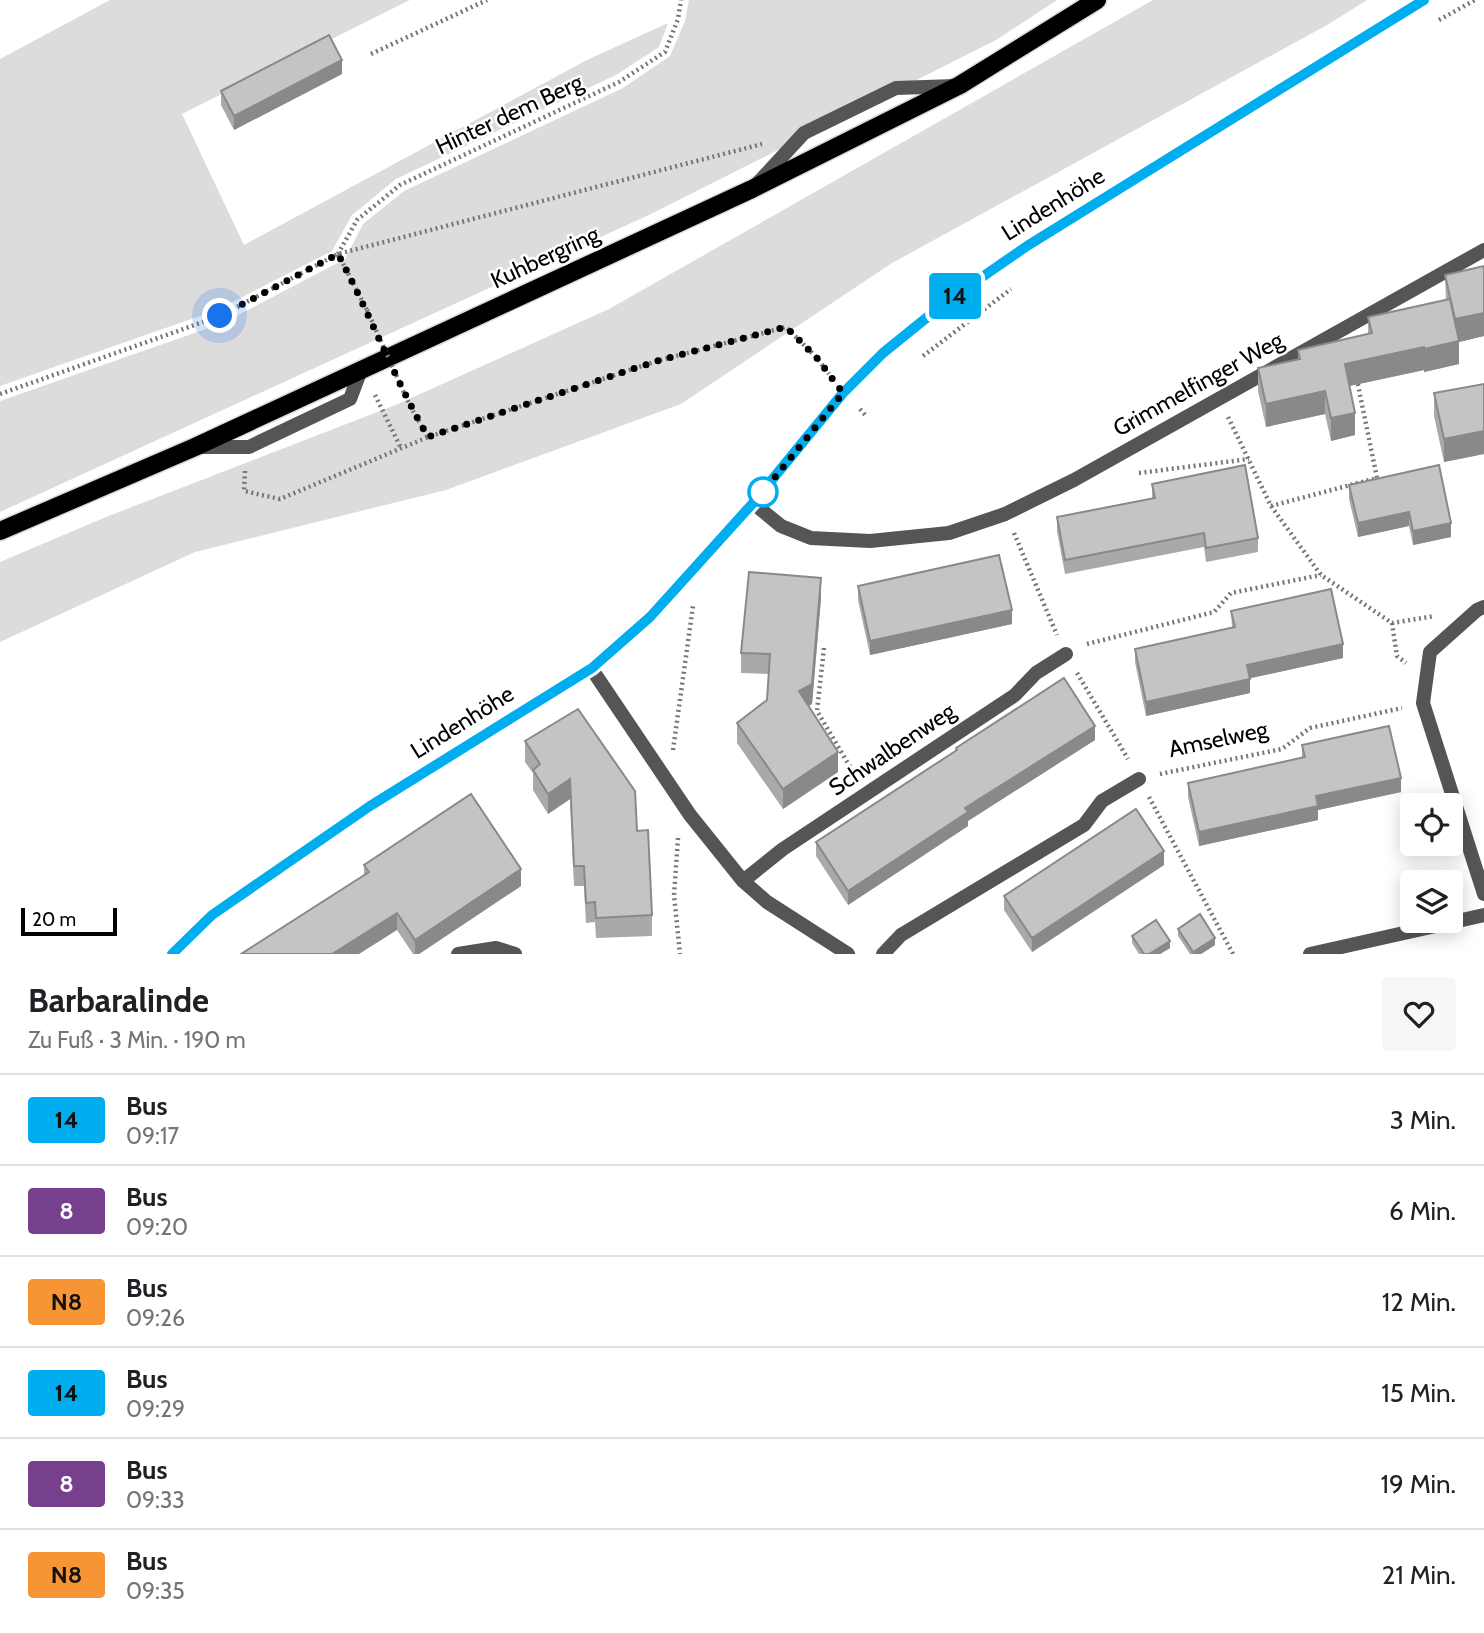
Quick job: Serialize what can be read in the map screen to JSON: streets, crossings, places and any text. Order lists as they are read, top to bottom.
{
  "streets": {
    "main road": ["Kuhbergring"],
    "street": ["Lindenhöhe", "Grimmelfinger Weg", "Schwalbenweg"],
    "path": ["Hinter dem Berg", "Amselweg"]
  },
  "lines": ["bus line 14"],
  "scale_bar": "20 m",
  "page": {
    "on_map": "14",
    "scale": "20 m",
    "heading": ["Barbaralinde", "Zu Fuß · 3 Min. · 190 m"],
    "list": [
      {
        "mark": "14",
        "name": "Bus",
        "note": "09:17",
        "value": "3 Min."
      },
      {
        "mark": "8",
        "name": "Bus",
        "note": "09:20",
        "value": "6 Min."
      },
      {
        "mark": "N8",
        "name": "Bus",
        "note": "09:26",
        "value": "12 Min."
      },
      {
        "mark": "14",
        "name": "Bus",
        "note": "09:29",
        "value": "15 Min."
      },
      {
        "mark": "8",
        "name": "Bus",
        "note": "09:33",
        "value": "19 Min."
      },
      {
        "mark": "N8",
        "name": "Bus",
        "note": "09:35",
        "value": "21 Min."
      }
    ]
  }
}
